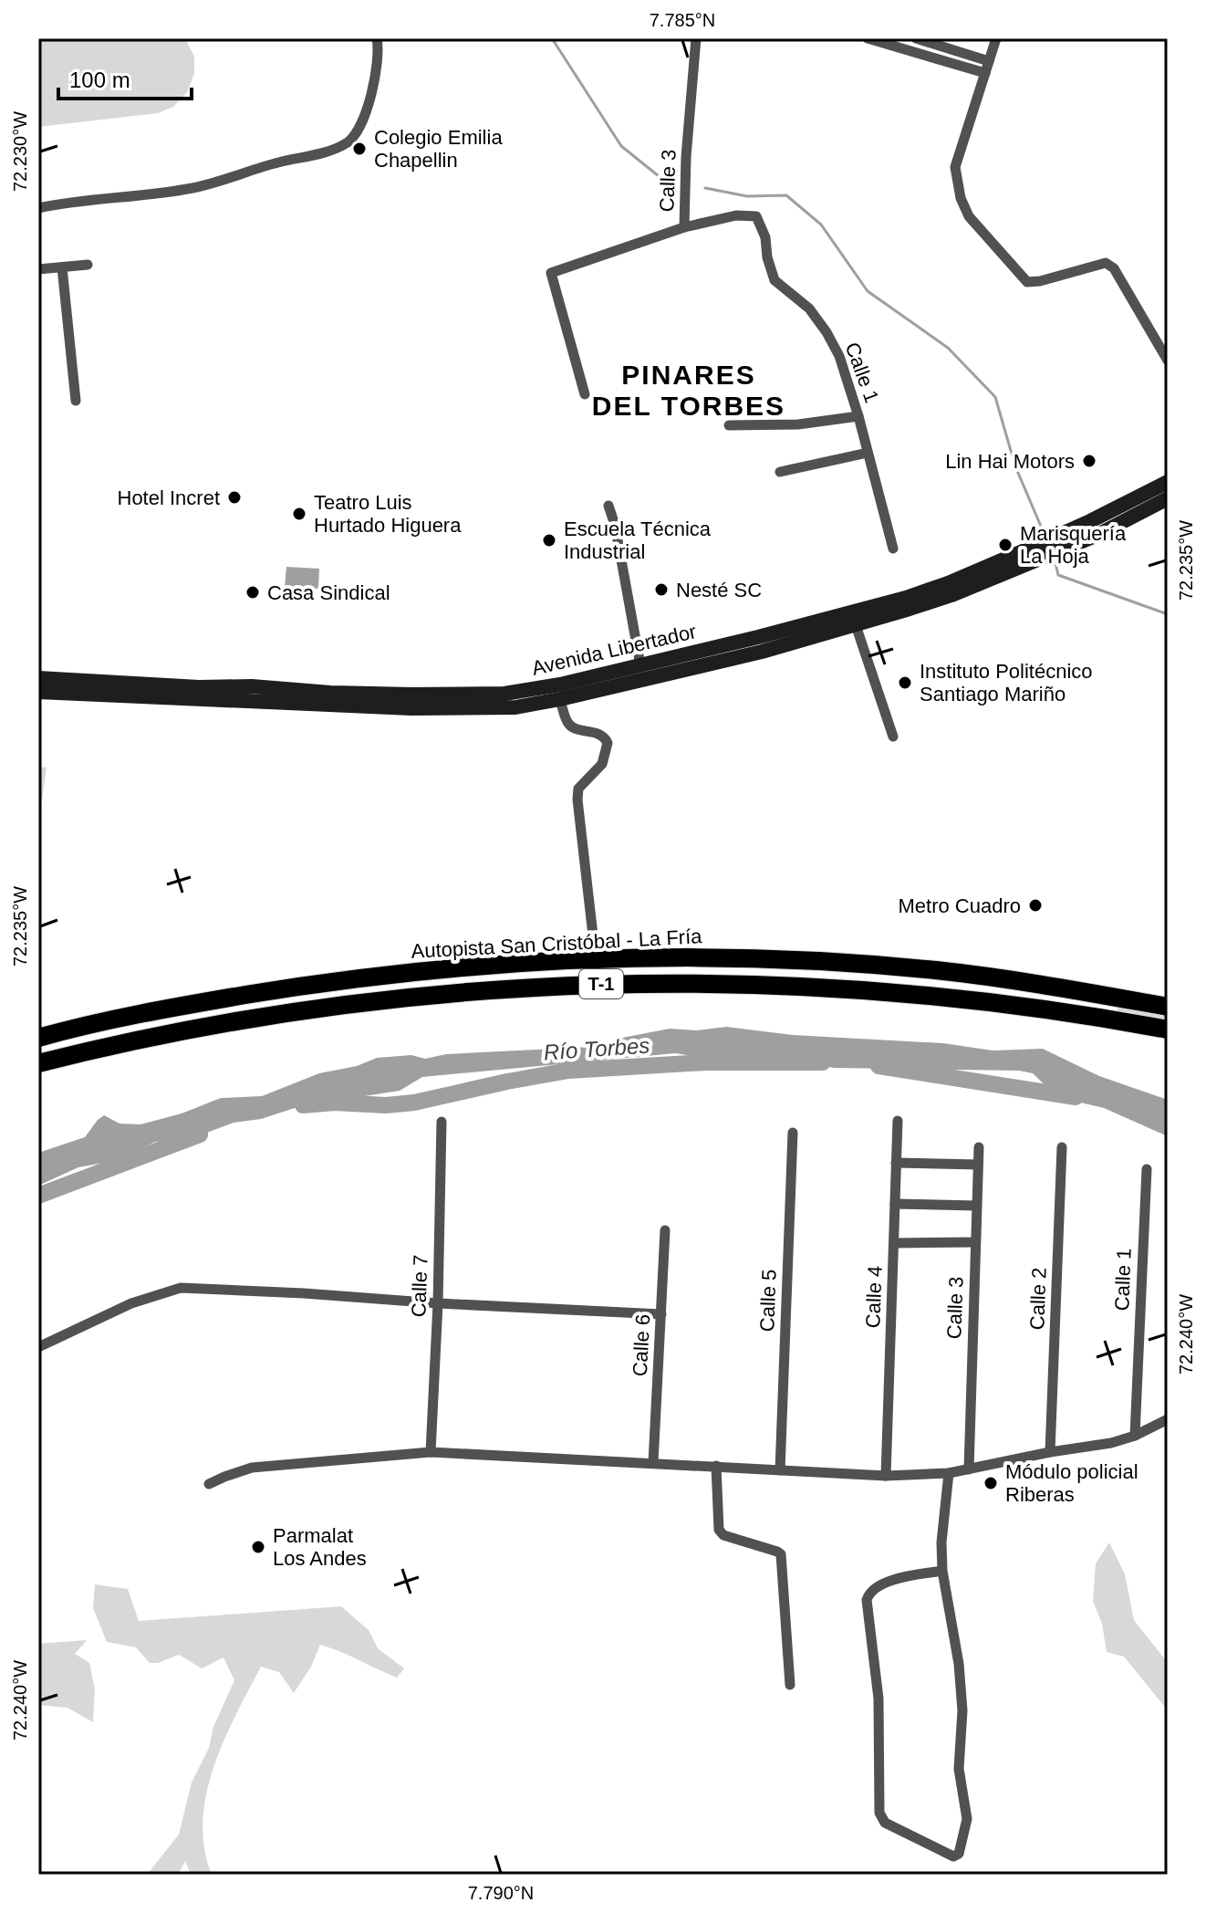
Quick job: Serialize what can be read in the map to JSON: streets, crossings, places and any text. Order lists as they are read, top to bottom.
{
  "streets": {
    "highway": ["Autopista San Cristóbal - La Fría", "T-1"],
    "main road": ["Avenida Libertador"],
    "street": [
      "Calle 3",
      "Calle 1",
      "Calle 7",
      "Calle 4",
      "Calle 2",
      "Calle 5",
      "Calle 6"
    ]
  },
  "crossings": [
    ["Calle 3", "Calle 1"]
  ],
  "districts": ["PINARES DEL TORBES"],
  "water": ["Río Torbes"],
  "places": [
    "Colegio Emilia Chapellin",
    "Lin Hai Motors",
    "Hotel Incret",
    "Teatro Luis Hurtado Higuera",
    "Escuela Técnica Industrial",
    "Marisquería La Hoja",
    "Nesté SC",
    "Casa Sindical",
    "Instituto Politécnico Santiago Mariño",
    "Metro Cuadro",
    "Módulo policial Riberas",
    "Parmalat Los Andes"
  ],
  "scale_bar": "100 m",
  "coordinates": [
    "7.785°N",
    "72.230°W",
    "72.235°W",
    "72.240°W",
    "7.790°N"
  ]
}
